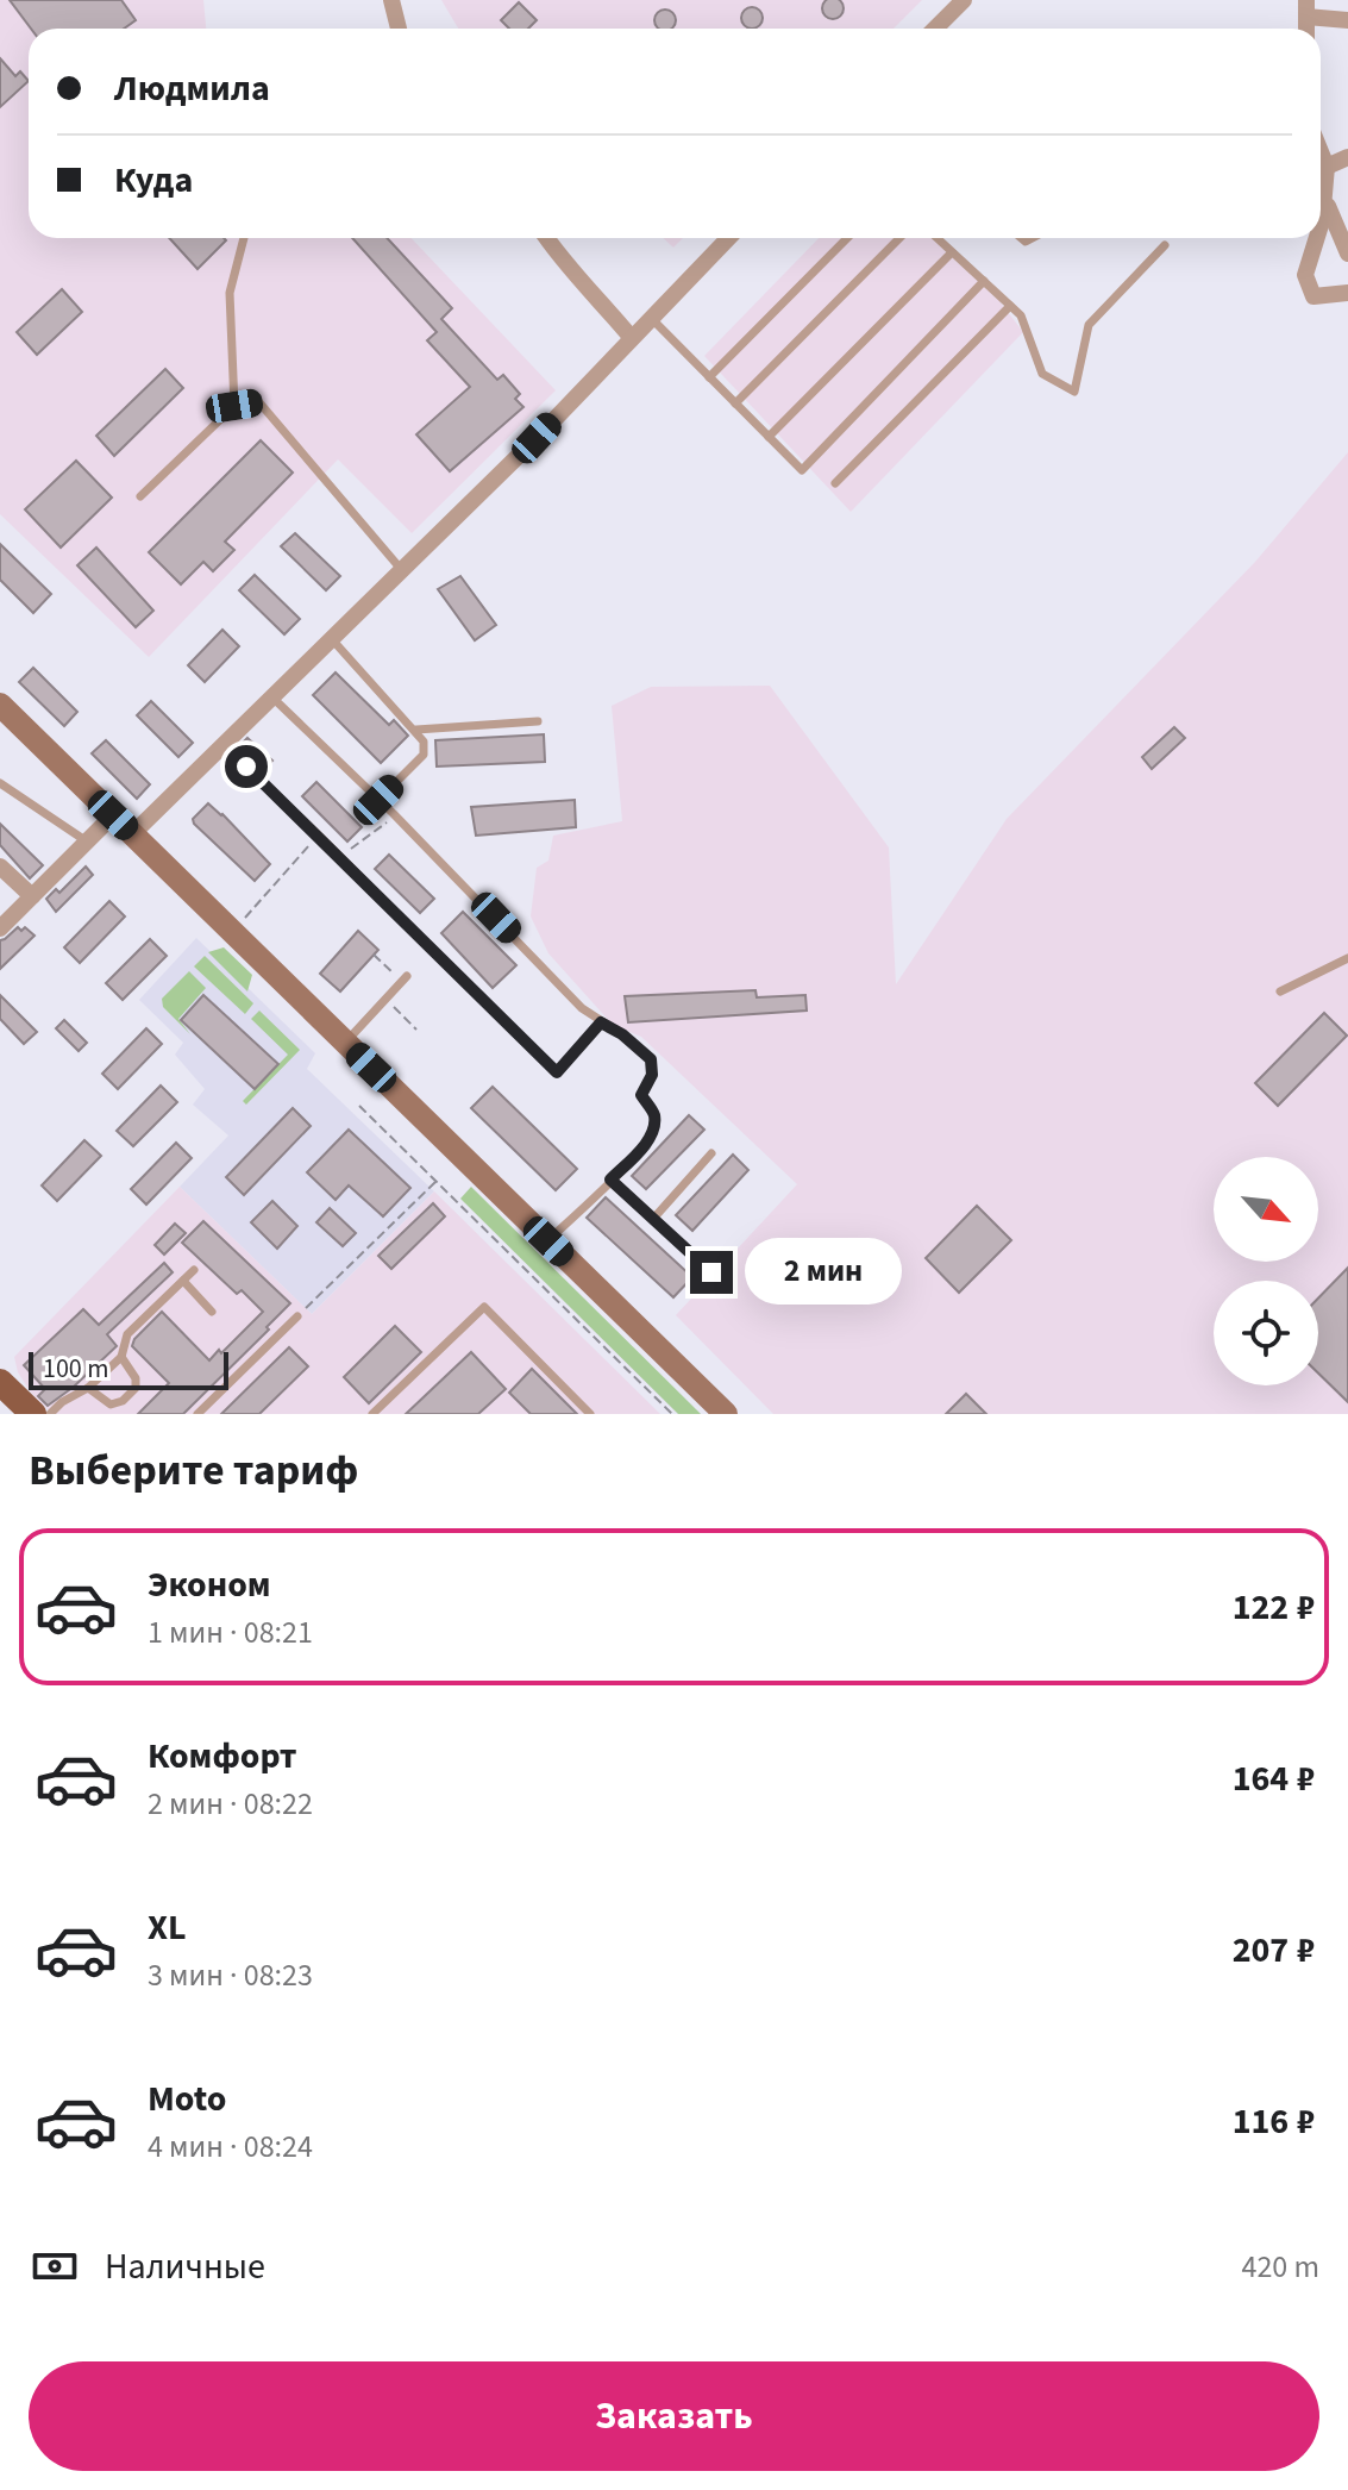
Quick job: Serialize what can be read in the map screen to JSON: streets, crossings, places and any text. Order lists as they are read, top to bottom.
{
  "scale_bar": "100 m",
  "north": "bottom right",
  "page": {
    "banner": ["Людмила", "Куда"],
    "bubble": "2 мин",
    "scale": "100 m",
    "heading": "Выберите тариф",
    "list": [
      {
        "name": "Эконом",
        "note": "1 мин · 08:21",
        "value": "122 ₽"
      },
      {
        "name": "Комфорт",
        "note": "2 мин · 08:22",
        "value": "164 ₽"
      },
      {
        "name": "XL",
        "note": "3 мин · 08:23",
        "value": "207 ₽"
      },
      {
        "name": "Moto",
        "note": "4 мин · 08:24",
        "value": "116 ₽"
      }
    ],
    "pay": ["Наличные", "420 m"],
    "buttons": "Заказать"
  }
}
